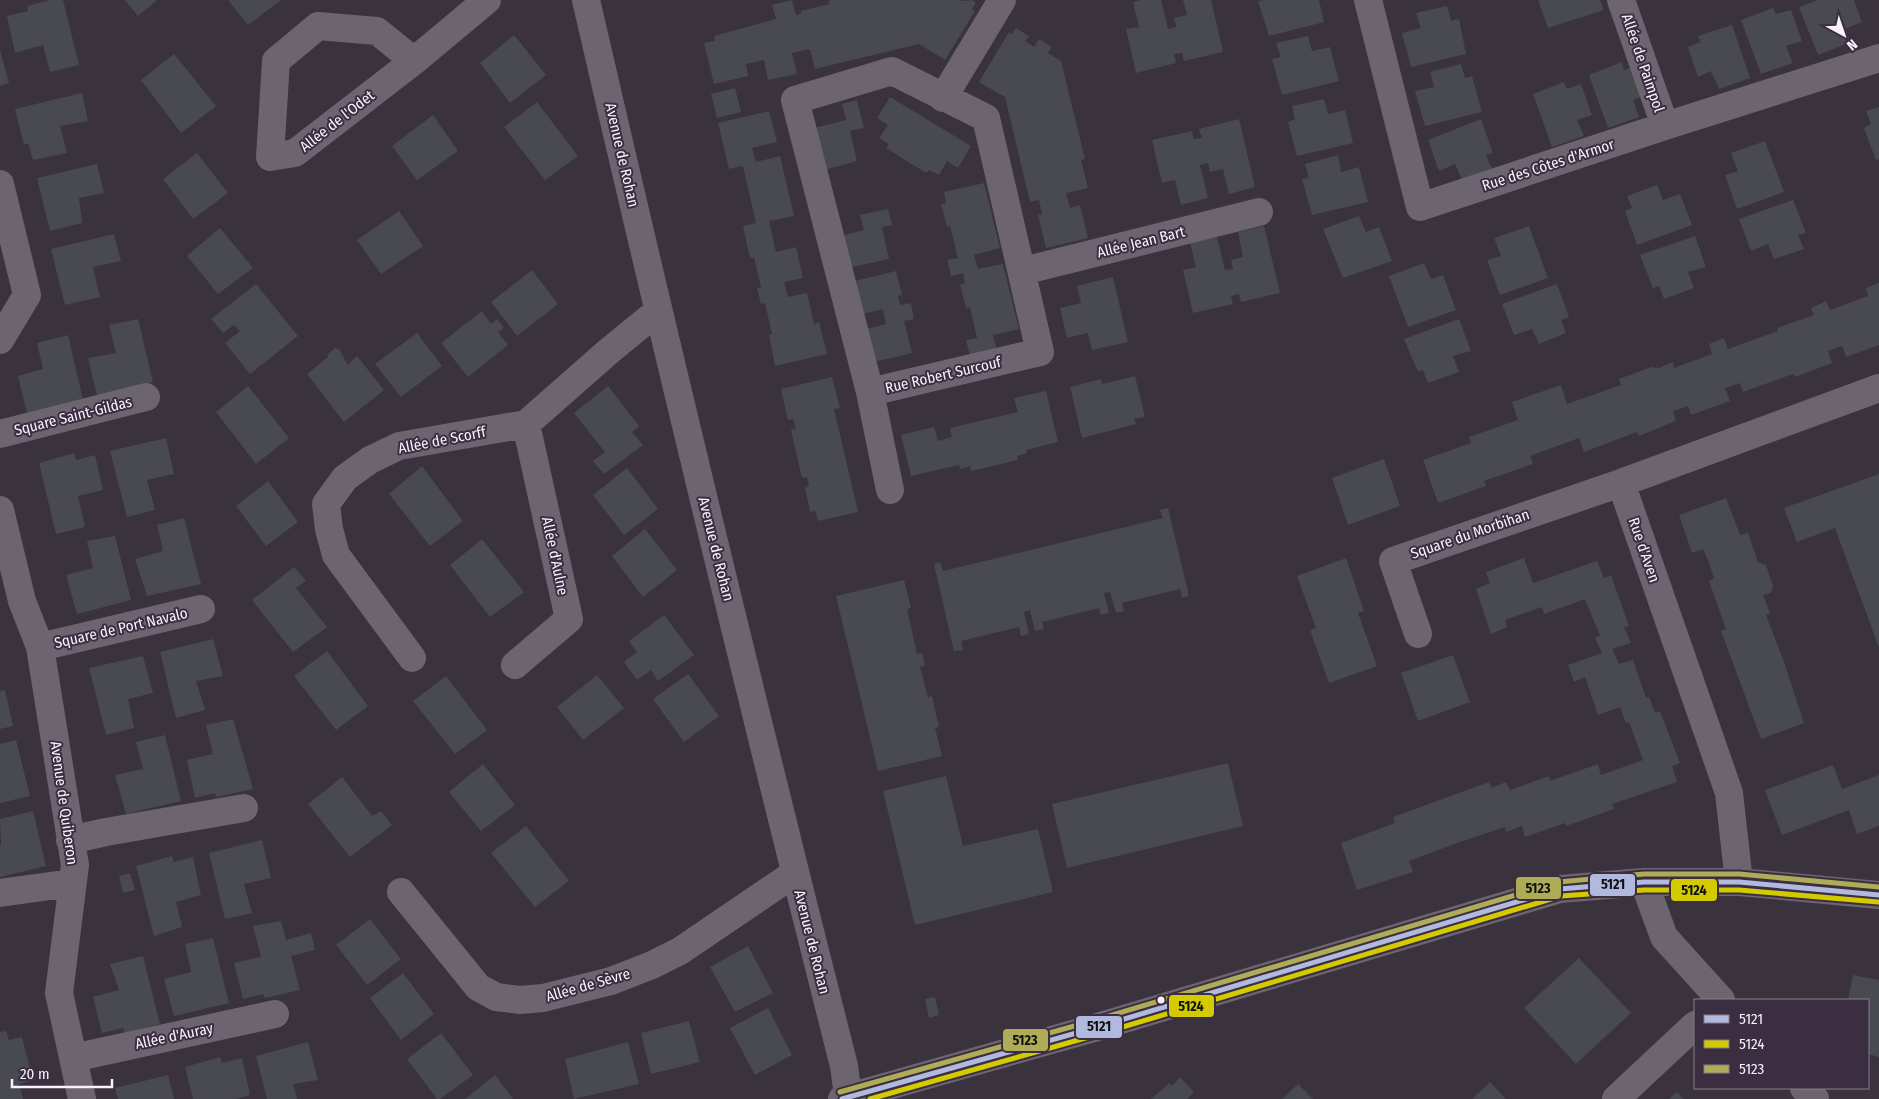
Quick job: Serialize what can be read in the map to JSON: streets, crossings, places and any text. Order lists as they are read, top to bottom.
{
  "streets": {
    "street": [
      "Allée de Paimpol",
      "Allée de l'Odet",
      "Avenue de Rohan",
      "Rue des Côtes d'Armor",
      "Allée Jean Bart",
      "Rue Robert Surcouf",
      "Square Saint-Gildas",
      "Allée de Scorff",
      "Square du Morbihan",
      "Rue d'Aven",
      "Allée d'Aulne",
      "Square de Port Navalo",
      "Avenue de Quiberon",
      "Allée de Sèvre",
      "Allée d'Auray"
    ]
  },
  "crossings": [
    ["Allée de Paimpol", "Rue des Côtes d'Armor"],
    ["Avenue de Rohan", "Allée de Sèvre"],
    ["Allée Jean Bart", "Rue Robert Surcouf"],
    ["Allée de Scorff", "Allée d'Aulne"],
    ["Square du Morbihan", "Rue d'Aven"],
    ["Square de Port Navalo", "Avenue de Quiberon"],
    ["Avenue de Quiberon", "Allée d'Auray"]
  ],
  "lines": ["transit line 5123", "transit line 5121", "transit line 5124"],
  "legend": ["5121", "5124", "5123"],
  "scale_bar": "20 m",
  "north": "bottom right"
}
